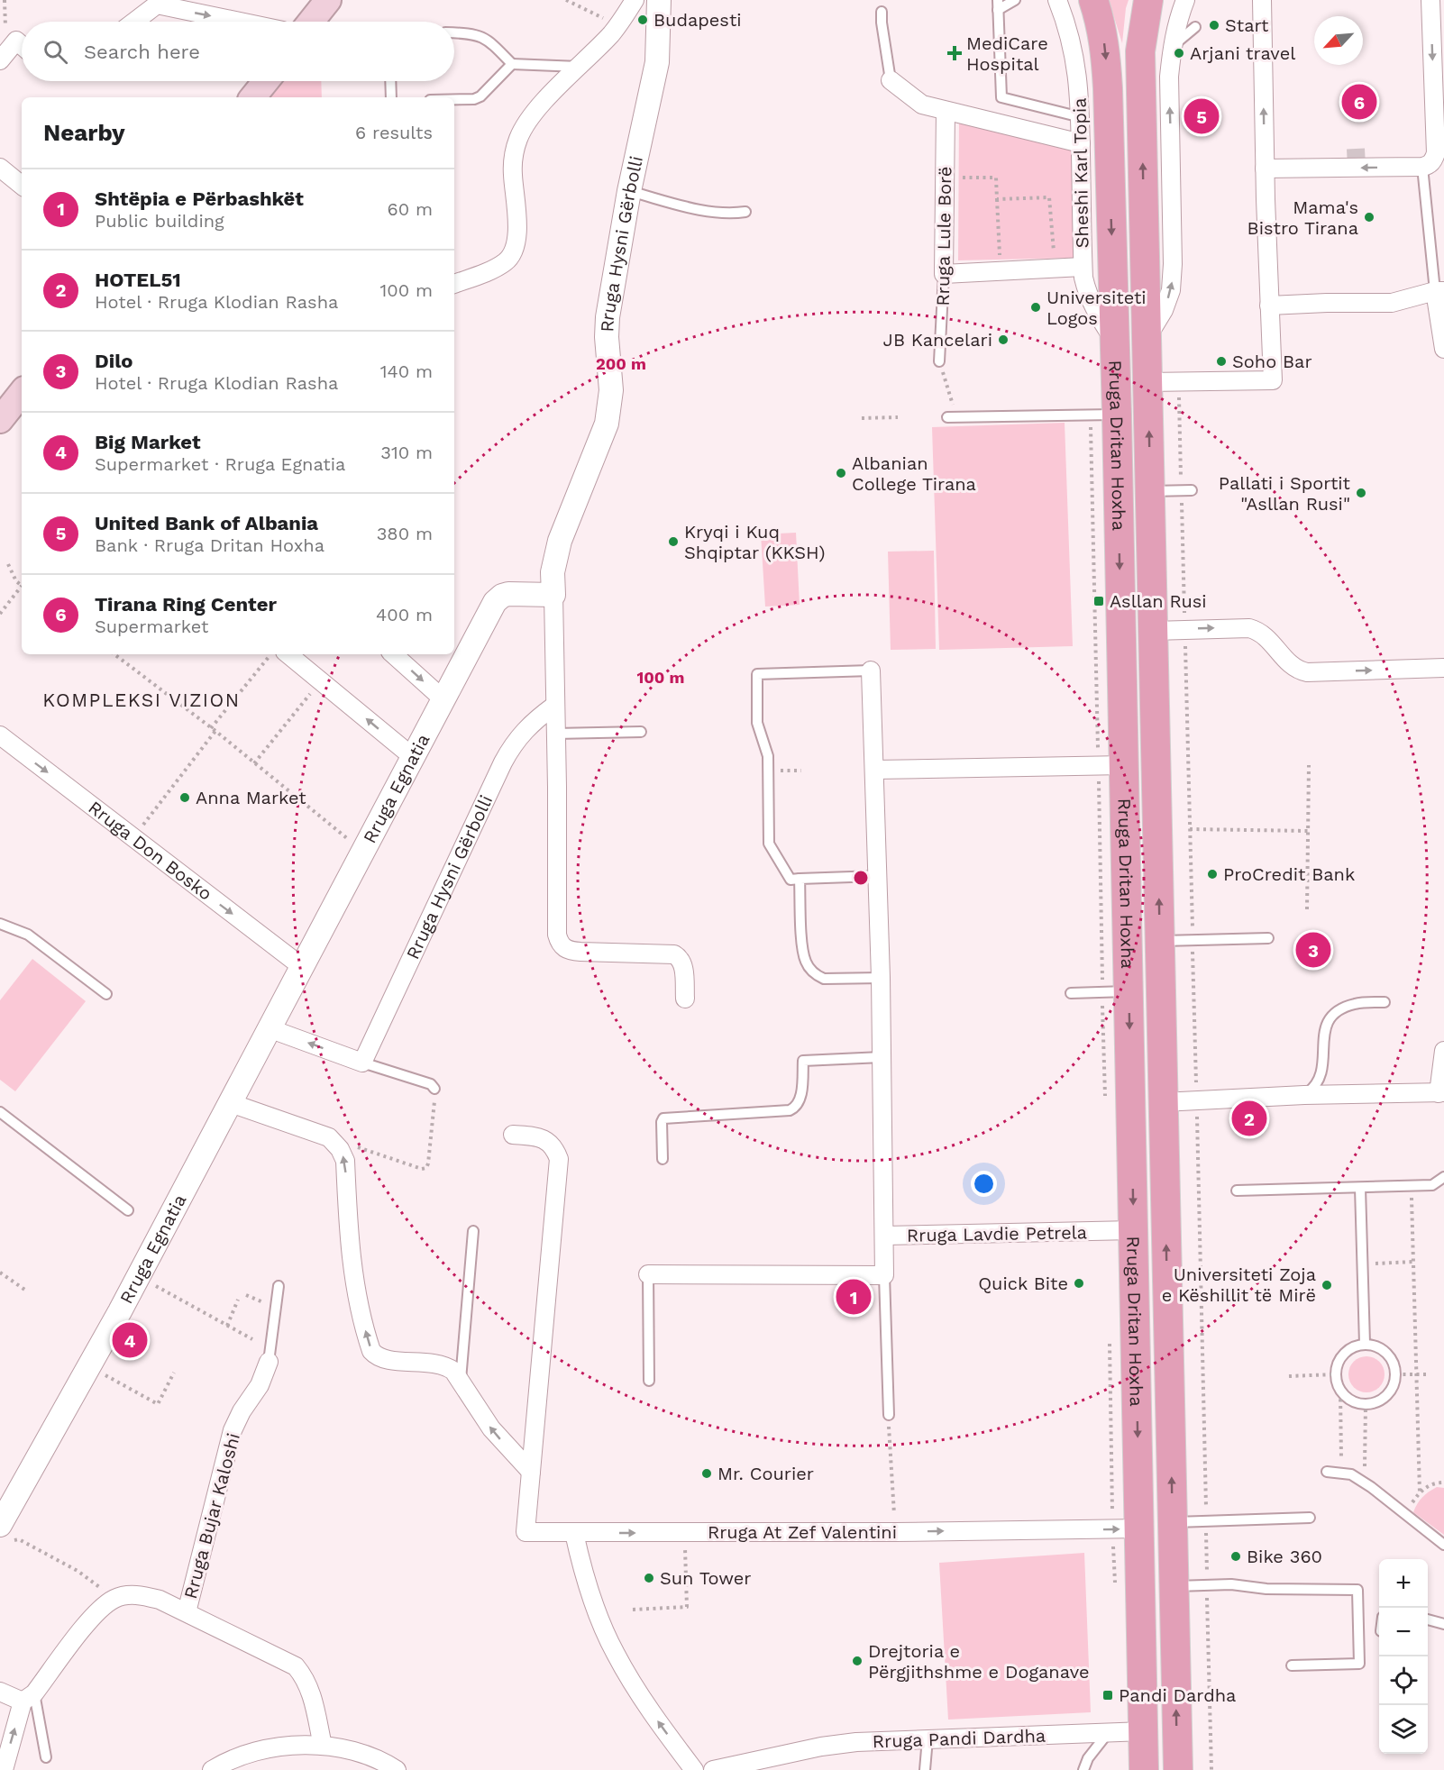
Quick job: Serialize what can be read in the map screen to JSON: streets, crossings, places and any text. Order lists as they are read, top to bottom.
{
  "streets": {
    "main road": ["Rruga Dritan Hoxha"],
    "street": [
      "Sheshi Karl Topia",
      "Rruga Lule Borë",
      "Rruga Hysni Gërbolli",
      "Rruga Egnatia",
      "Rruga Don Bosko",
      "Rruga Lavdie Petrela",
      "Rruga Bujar Kaloshi",
      "Rruga At Zef Valentini",
      "Rruga Pandi Dardha"
    ]
  },
  "crossings": [
    ["Sheshi Karl Topia", "Rruga Dritan Hoxha"],
    ["Rruga Hysni Gërbolli", "Rruga Egnatia"],
    ["Rruga Dritan Hoxha", "Rruga Lavdie Petrela"],
    ["Rruga Dritan Hoxha", "Rruga At Zef Valentini"],
    ["Rruga Dritan Hoxha", "Rruga Pandi Dardha"],
    ["Rruga Egnatia", "Rruga Don Bosko"]
  ],
  "one_way": ["Rruga Don Bosko"],
  "districts": ["KOMPLEKSI VIZION"],
  "places": {
    "other": [
      "Budapesti",
      "Start",
      "Arjani travel",
      "Mama's Bistro Tirana",
      "Universiteti Logos",
      "JB Kancelari",
      "Soho Bar",
      "Albanian College Tirana",
      "Pallati i Sportit \"Asllan Rusi\"",
      "Kryqi i Kuq Shqiptar (KKSH)",
      "Anna Market",
      "ProCredit Bank",
      "Quick Bite",
      "Universiteti Zoja e Këshillit të Mirë",
      "Mr. Courier",
      "Bike 360",
      "Sun Tower",
      "Drejtoria e Përgjithshme e Doganave"
    ],
    "health": ["MediCare Hospital"],
    "transit": ["Asllan Rusi", "Pandi Dardha"]
  },
  "north": "bottom left",
  "page": {
    "search": "Search here",
    "pins": [
      "6",
      "5",
      "3",
      "2",
      "1",
      "4"
    ],
    "heading": ["Nearby", "6 results"],
    "list": [
      {
        "mark": "1",
        "name": "Shtëpia e Përbashkët",
        "note": "Public building",
        "value": "60 m"
      },
      {
        "mark": "2",
        "name": "HOTEL51",
        "note": "Hotel · Rruga Klodian Rasha",
        "value": "100 m"
      },
      {
        "mark": "3",
        "name": "Dilo",
        "note": "Hotel · Rruga Klodian Rasha",
        "value": "140 m"
      },
      {
        "mark": "4",
        "name": "Big Market",
        "note": "Supermarket · Rruga Egnatia",
        "value": "310 m"
      },
      {
        "mark": "5",
        "name": "United Bank of Albania",
        "note": "Bank · Rruga Dritan Hoxha",
        "value": "380 m"
      },
      {
        "mark": "6",
        "name": "Tirana Ring Center",
        "note": "Supermarket",
        "value": "400 m"
      }
    ],
    "map_buttons": ["+", "−"]
  },
  "rings": ["200 m", "100 m"]
}
